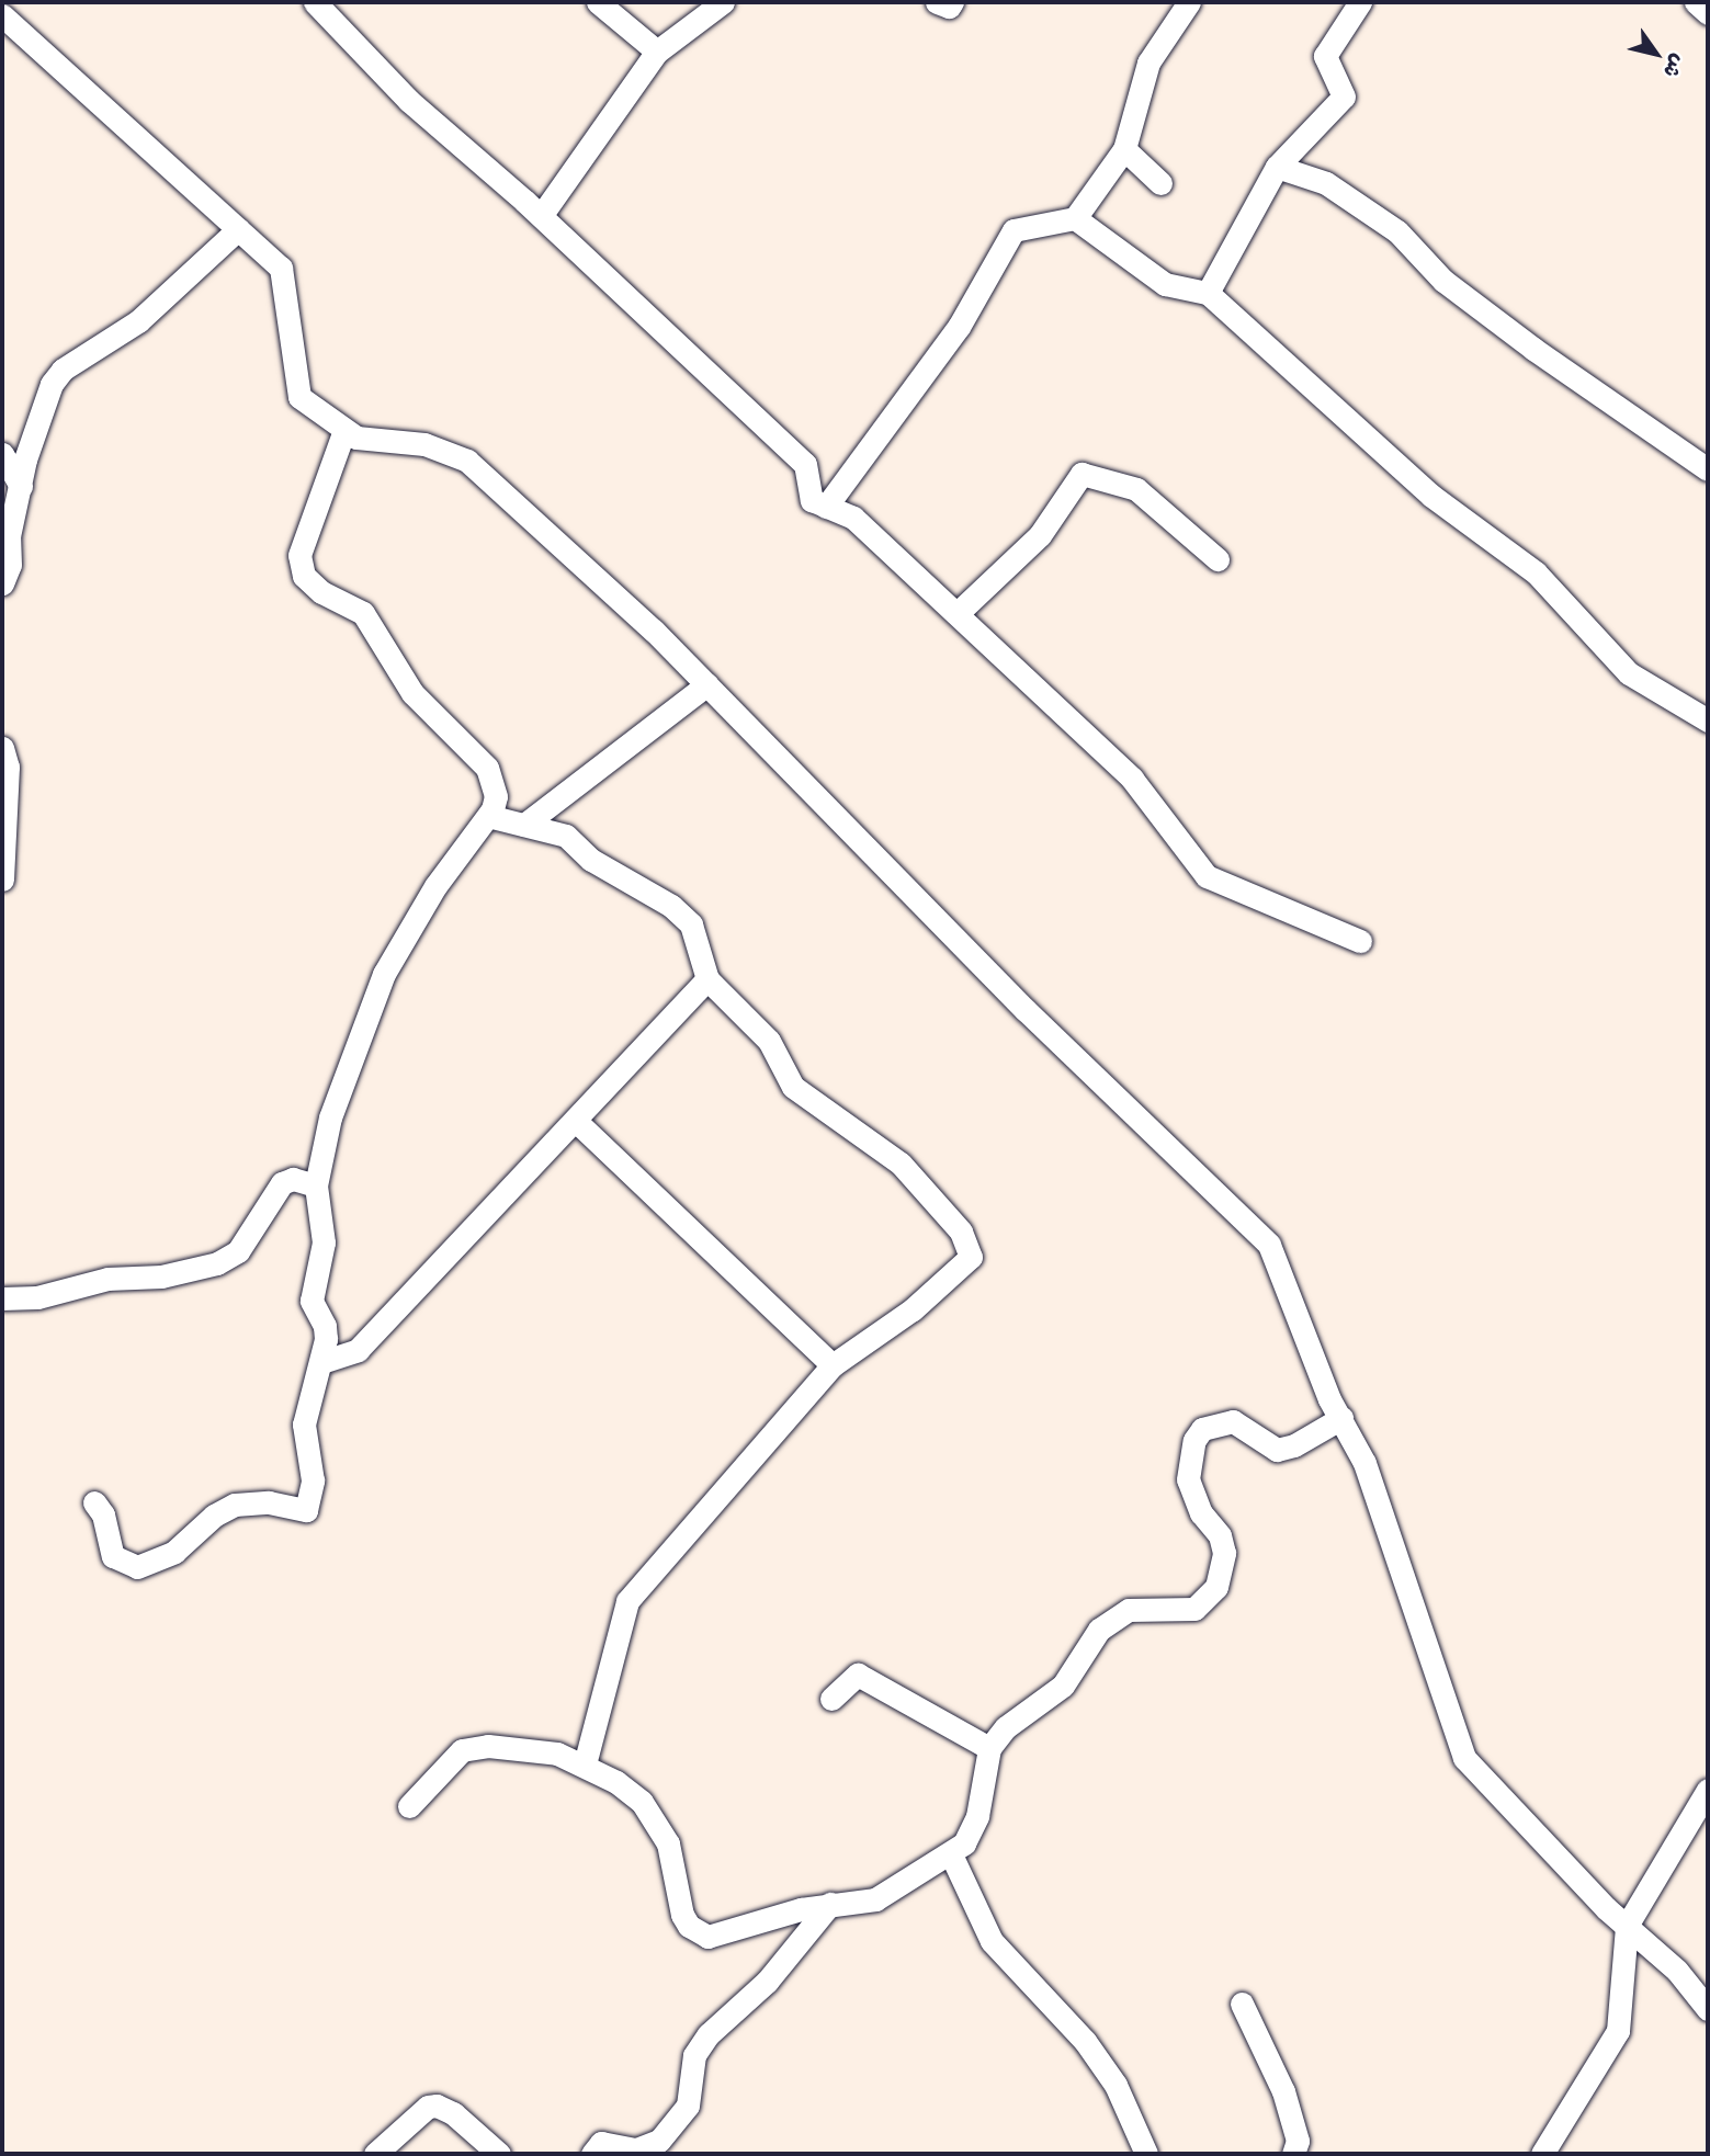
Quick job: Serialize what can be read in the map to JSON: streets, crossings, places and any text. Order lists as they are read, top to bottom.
{
  "north": "bottom right"
}
